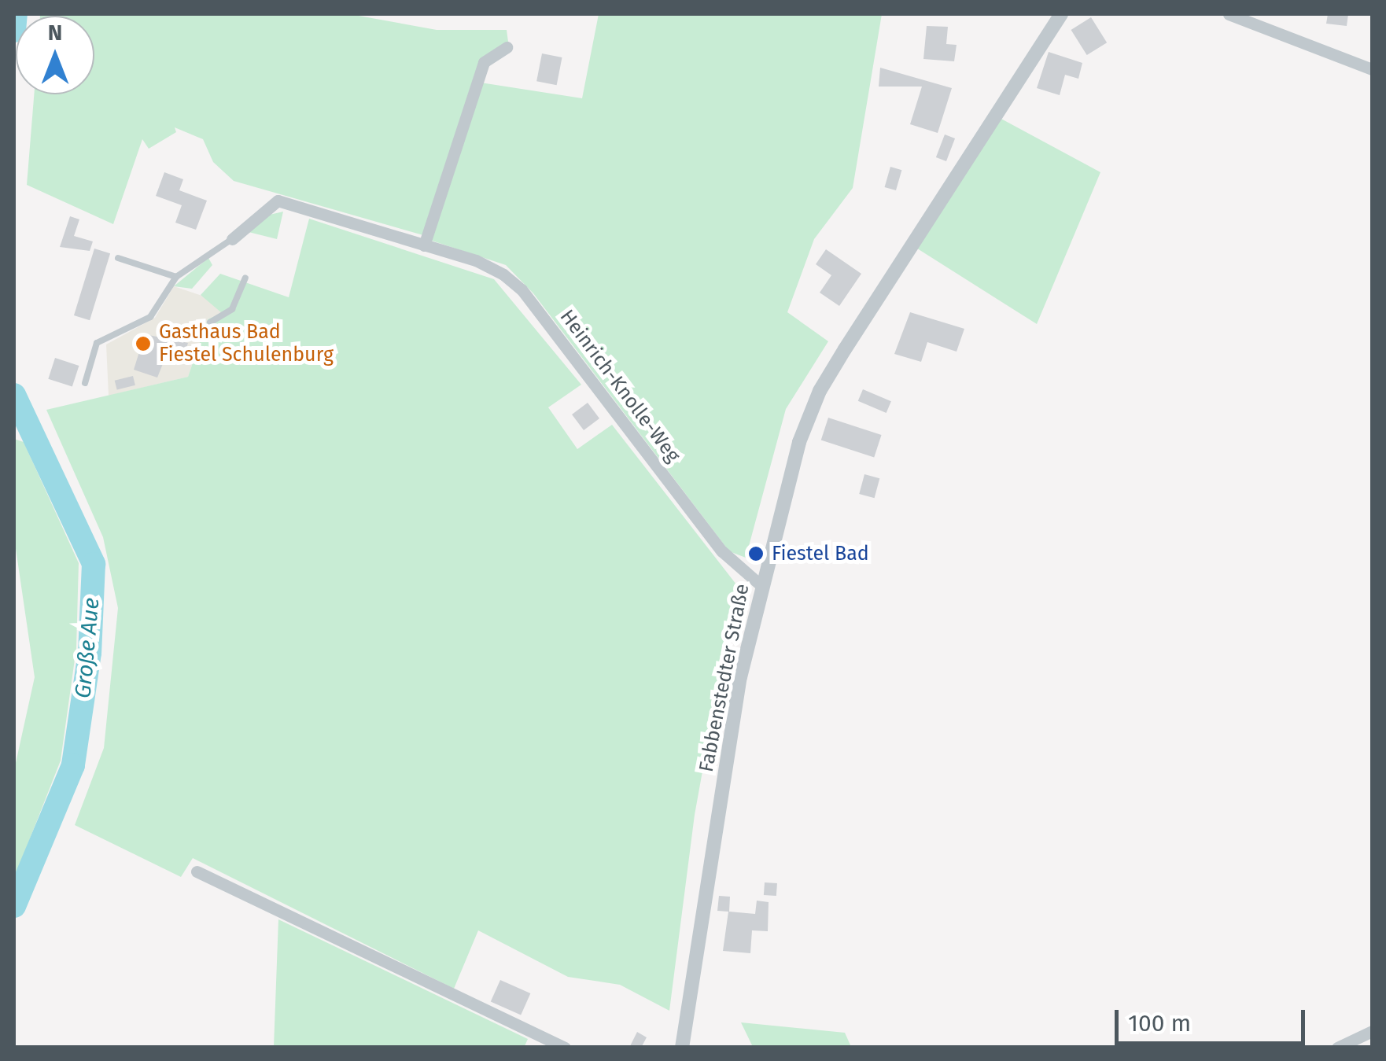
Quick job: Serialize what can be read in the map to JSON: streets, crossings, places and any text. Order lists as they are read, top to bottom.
{
  "streets": {
    "street": ["Heinrich-Knolle-Weg", "Fabbenstedter Straße"]
  },
  "crossings": [
    ["Heinrich-Knolle-Weg", "Fabbenstedter Straße"]
  ],
  "water": ["Große Aue"],
  "places": ["Gasthaus Bad Fiestel Schulenburg", "Fiestel Bad"],
  "scale_bar": "100 m",
  "north": "top"
}
